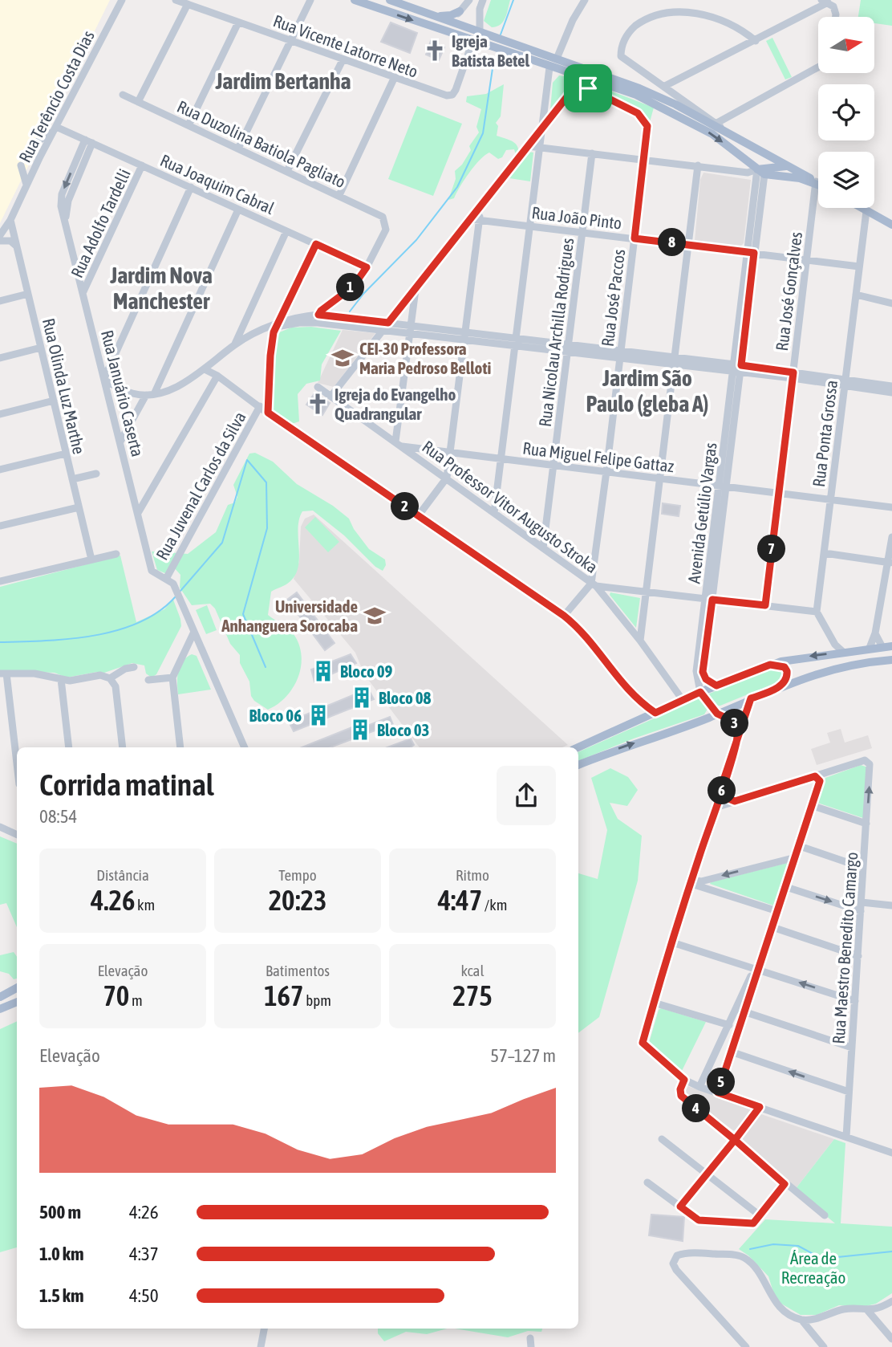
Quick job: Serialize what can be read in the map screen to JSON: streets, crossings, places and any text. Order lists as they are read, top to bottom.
{
  "streets": {
    "street": [
      "Rua Vicente Latorre Neto",
      "Rua Terêncio Costa Dias",
      "Rua Duzolina Batiola Pagliato",
      "Rua Joaquim Cabral",
      "Rua João Pinto",
      "Rua Adolfo Tardelli",
      "Rua José Gonçalves",
      "Rua José Paccos",
      "Rua Nicolau Archilla Rodrigues",
      "Rua Olinda Luz Marthe",
      "Rua Januário Caserta",
      "Rua Ponta Grossa",
      "Rua Miguel Felipe Gattaz",
      "Rua Juvenal Carlos da Silva",
      "Rua Professor Vitor Augusto Stroka",
      "Avenida Getúlio Vargas",
      "Rua Maestro Benedito Camargo"
    ]
  },
  "crossings": [
    ["Rua Terêncio Costa Dias", "Rua Joaquim Cabral"],
    ["Rua Terêncio Costa Dias", "Rua Olinda Luz Marthe"],
    ["Rua Duzolina Batiola Pagliato", "Rua Joaquim Cabral"],
    ["Rua Joaquim Cabral", "Rua Adolfo Tardelli"],
    ["Rua Joaquim Cabral", "Rua Januário Caserta"],
    ["Rua João Pinto", "Rua José Gonçalves"],
    ["Rua João Pinto", "Rua José Paccos"],
    ["Rua João Pinto", "Rua Nicolau Archilla Rodrigues"],
    ["Rua João Pinto", "Rua Ponta Grossa"],
    ["Rua João Pinto", "Avenida Getúlio Vargas"],
    ["Rua Adolfo Tardelli", "Rua Januário Caserta"],
    ["Rua José Gonçalves", "Rua Miguel Felipe Gattaz"],
    ["Rua José Paccos", "Rua Miguel Felipe Gattaz"],
    ["Rua José Paccos", "Rua Professor Vitor Augusto Stroka"],
    ["Rua Nicolau Archilla Rodrigues", "Rua Miguel Felipe Gattaz"],
    ["Rua Nicolau Archilla Rodrigues", "Rua Professor Vitor Augusto Stroka"],
    ["Rua Januário Caserta", "Rua Juvenal Carlos da Silva"],
    ["Rua Ponta Grossa", "Rua Miguel Felipe Gattaz"],
    ["Rua Miguel Felipe Gattaz", "Rua Professor Vitor Augusto Stroka"],
    ["Rua Miguel Felipe Gattaz", "Avenida Getúlio Vargas"]
  ],
  "districts": ["Jardim Bertanha", "Jardim Nova Manchester", "Jardim São Paulo (gleba A)"],
  "parks": ["Área de Recreação"],
  "places": {
    "church": ["Igreja Batista Betel", "Igreja do Evangelho Quadrangular"],
    "school or university": ["CEI-30 Professora Maria Pedroso Belloti", "Universidade Anhanguera Sorocaba"],
    "building": [
      "Bloco 09",
      "Bloco 08",
      "Bloco 06",
      "Bloco 03"
    ]
  },
  "north": "right",
  "page": {
    "pins": [
      "8",
      "1",
      "2",
      "7",
      "3",
      "6",
      "5",
      "4"
    ],
    "heading": ["Corrida matinal", "08:54"],
    "stats": [
      ["Distância", "4.26 km"],
      ["Tempo", "20:23"],
      ["Ritmo", "4:47 /km"],
      ["Elevação", "70 m"],
      ["Batimentos", "167 bpm"],
      ["kcal", "275"]
    ],
    "chart": ["Elevação", "57–127 m"],
    "list": [
      {
        "name": "500 m",
        "note": "4:26"
      },
      {
        "name": "1.0 km",
        "note": "4:37"
      },
      {
        "name": "1.5 km",
        "note": "4:50"
      }
    ]
  }
}
